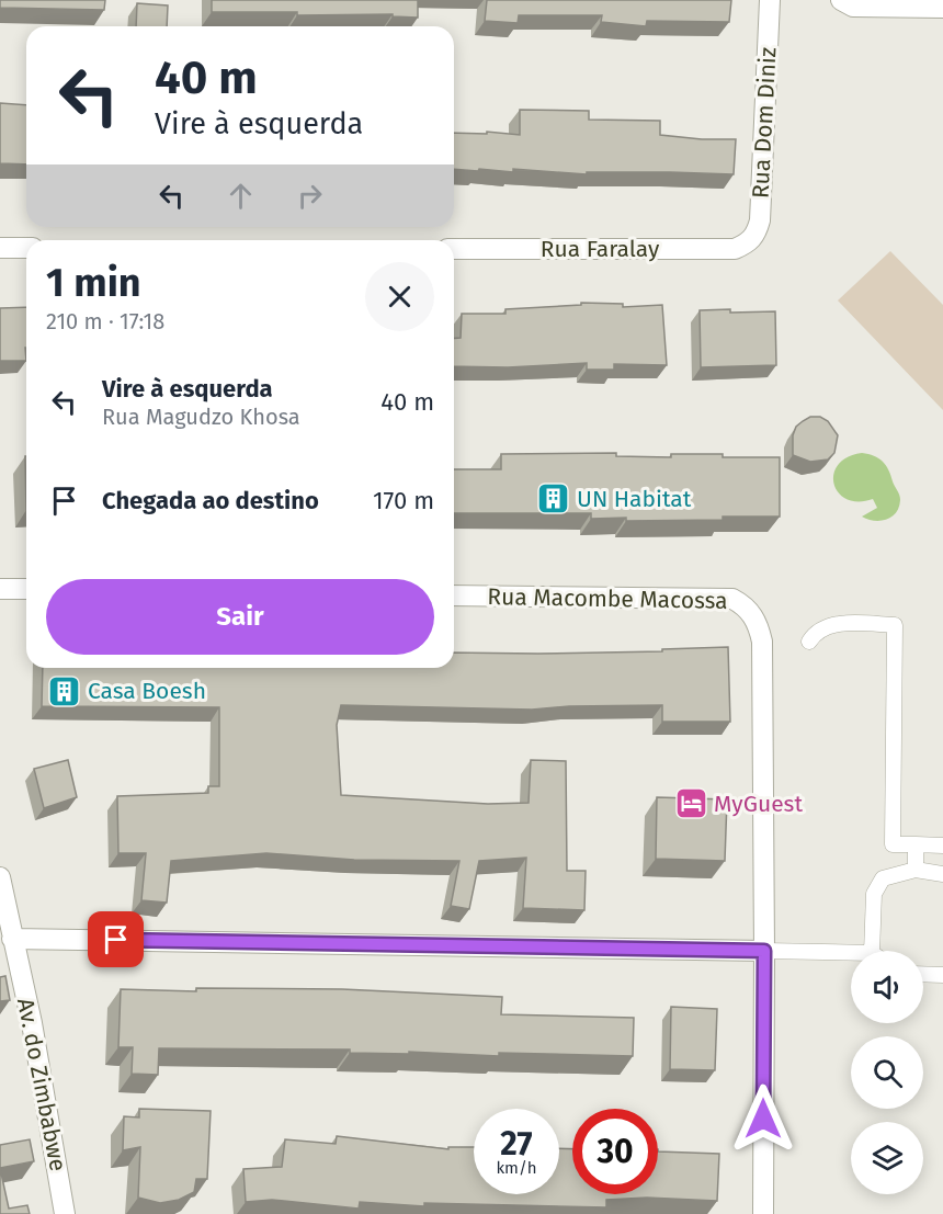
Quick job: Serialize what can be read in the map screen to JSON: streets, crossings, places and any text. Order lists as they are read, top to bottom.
{
  "streets": {
    "street": [
      "Rua Dom Diniz",
      "Rua Faralay",
      "Rua Macombe Macossa",
      "Av. do Zimbabwe"
    ]
  },
  "crossings": [
    ["Rua Dom Diniz", "Rua Faralay"]
  ],
  "places": {
    "building": ["UN Habitat", "Casa Boesh"],
    "hotel": ["MyGuest"]
  },
  "page": {
    "turn": ["40 m", "Vire à esquerda"],
    "heading": ["1 min", "210 m · 17:18"],
    "list": [
      {
        "name": "Vire à esquerda",
        "note": "Rua Magudzo Khosa",
        "value": "40 m"
      },
      {
        "name": "Chegada ao destino",
        "value": "170 m"
      }
    ],
    "buttons": "Sair",
    "speed": "27 km/h",
    "limit": "30"
  }
}
